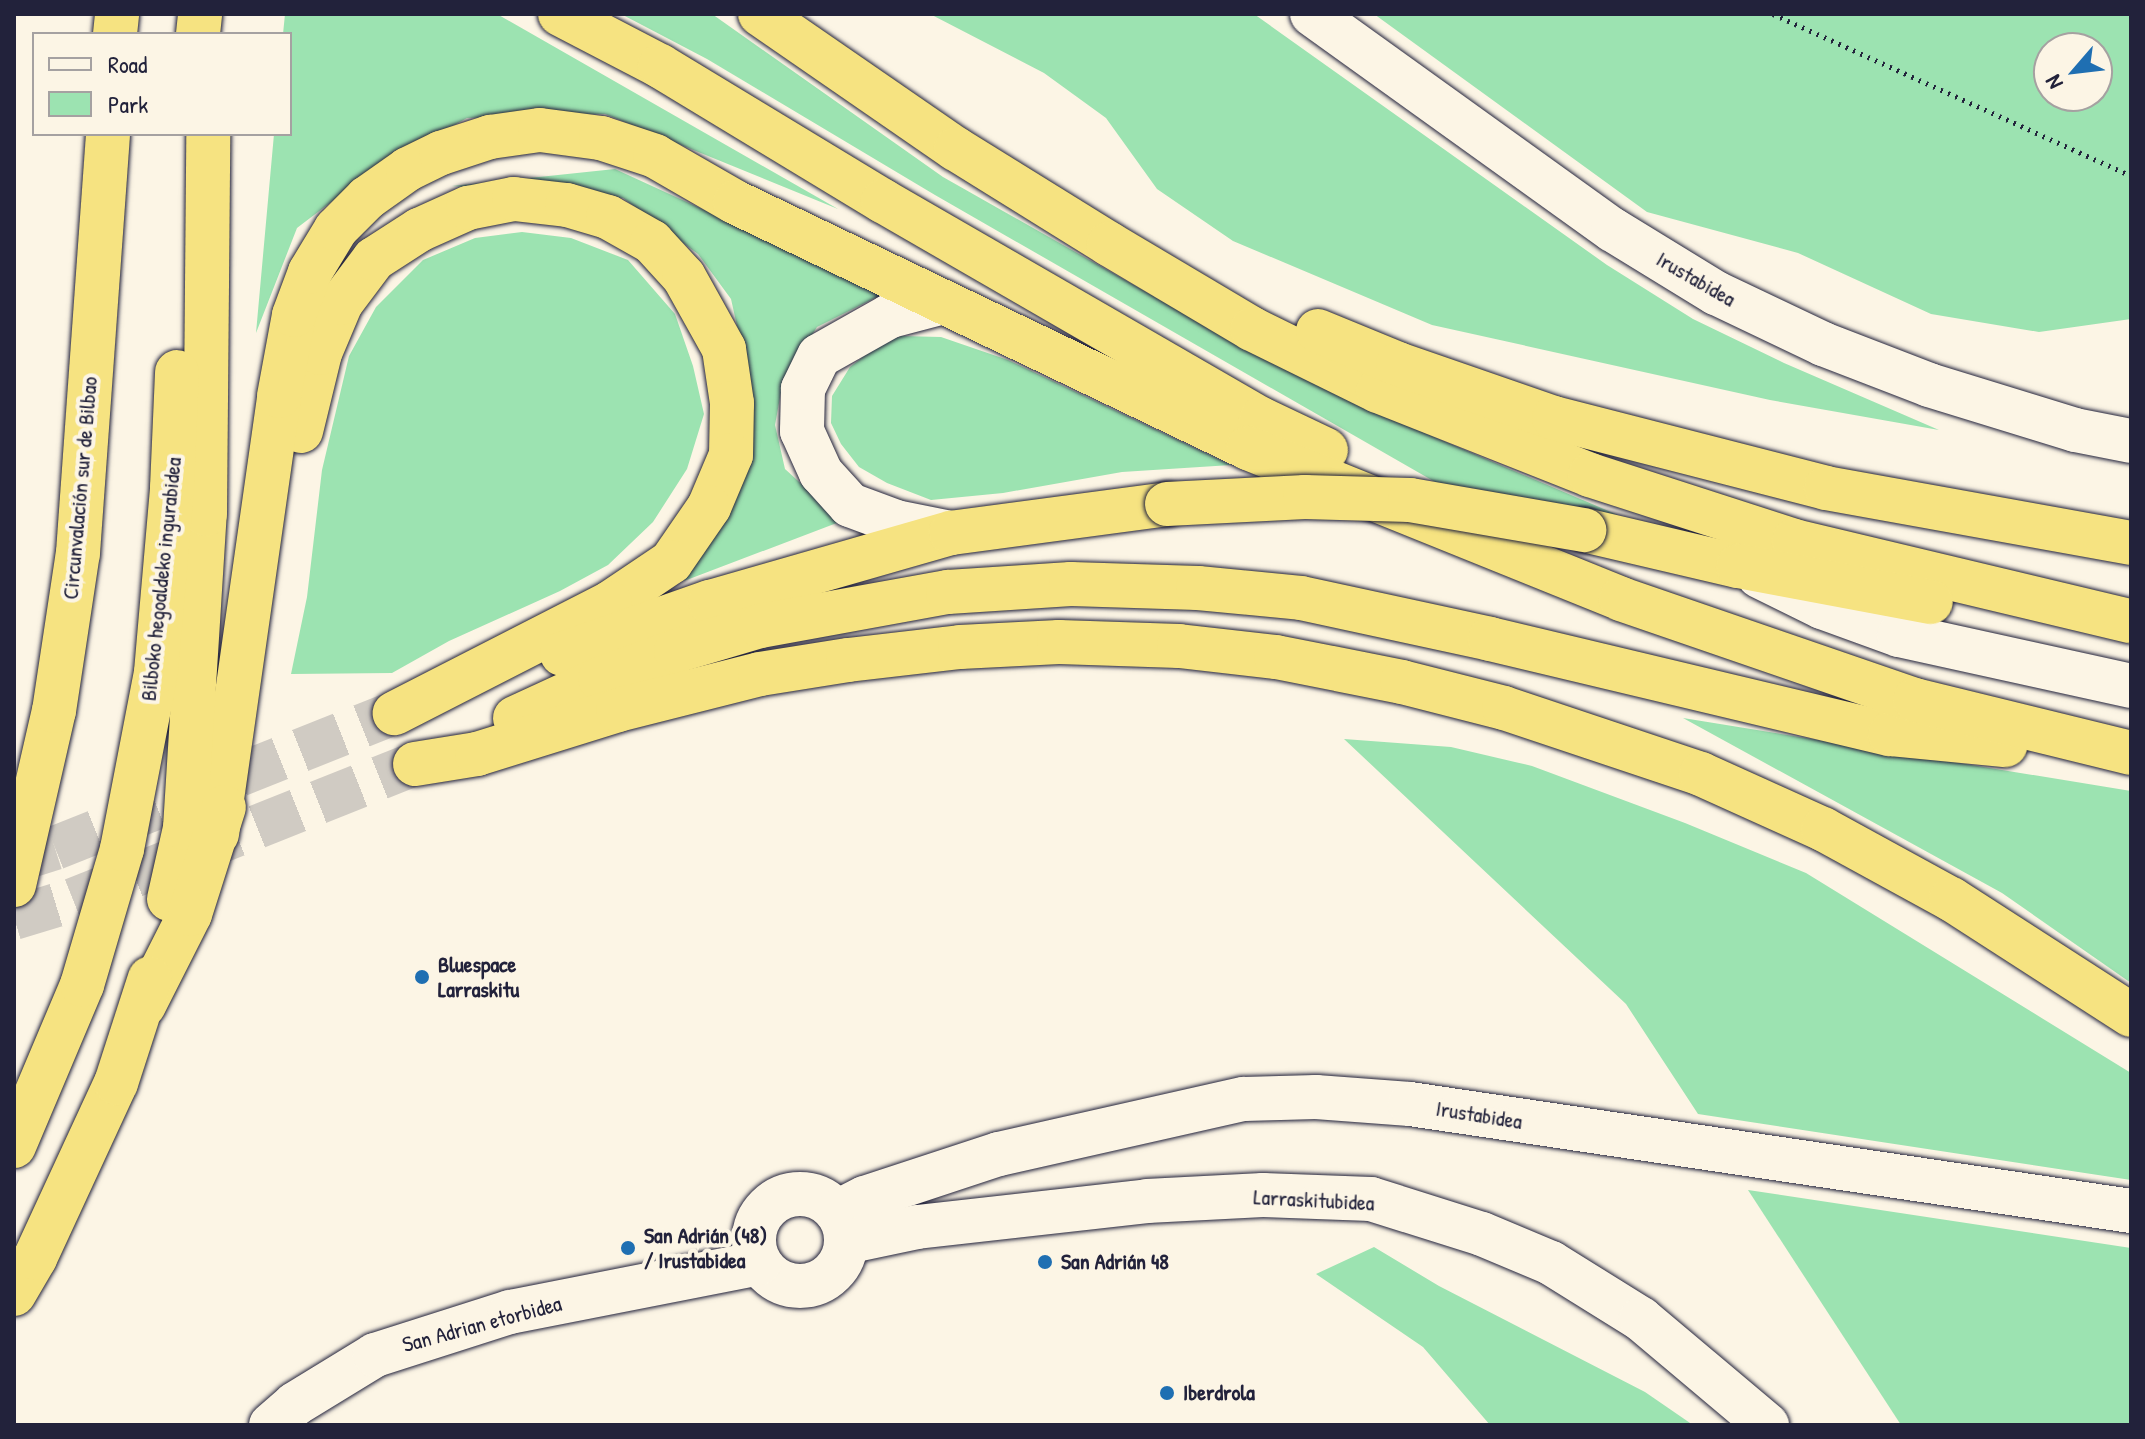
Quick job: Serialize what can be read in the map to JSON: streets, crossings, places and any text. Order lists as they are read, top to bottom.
{
  "streets": {
    "highway": ["Circunvalación sur de Bilbao", "Bilboko hegoaldeko ingurabidea"],
    "street": ["Irustabidea", "Larraskitubidea", "San Adrian etorbidea"]
  },
  "crossings": [
    ["Irustabidea", "Larraskitubidea"],
    ["Irustabidea", "San Adrian etorbidea"],
    ["Larraskitubidea", "San Adrian etorbidea"]
  ],
  "places": [
    "Bluespace Larraskitu",
    "San Adrián (48) / Irustabidea",
    "San Adrián 48",
    "Iberdrola"
  ],
  "legend": ["Road", "Park"],
  "north": "bottom left"
}
